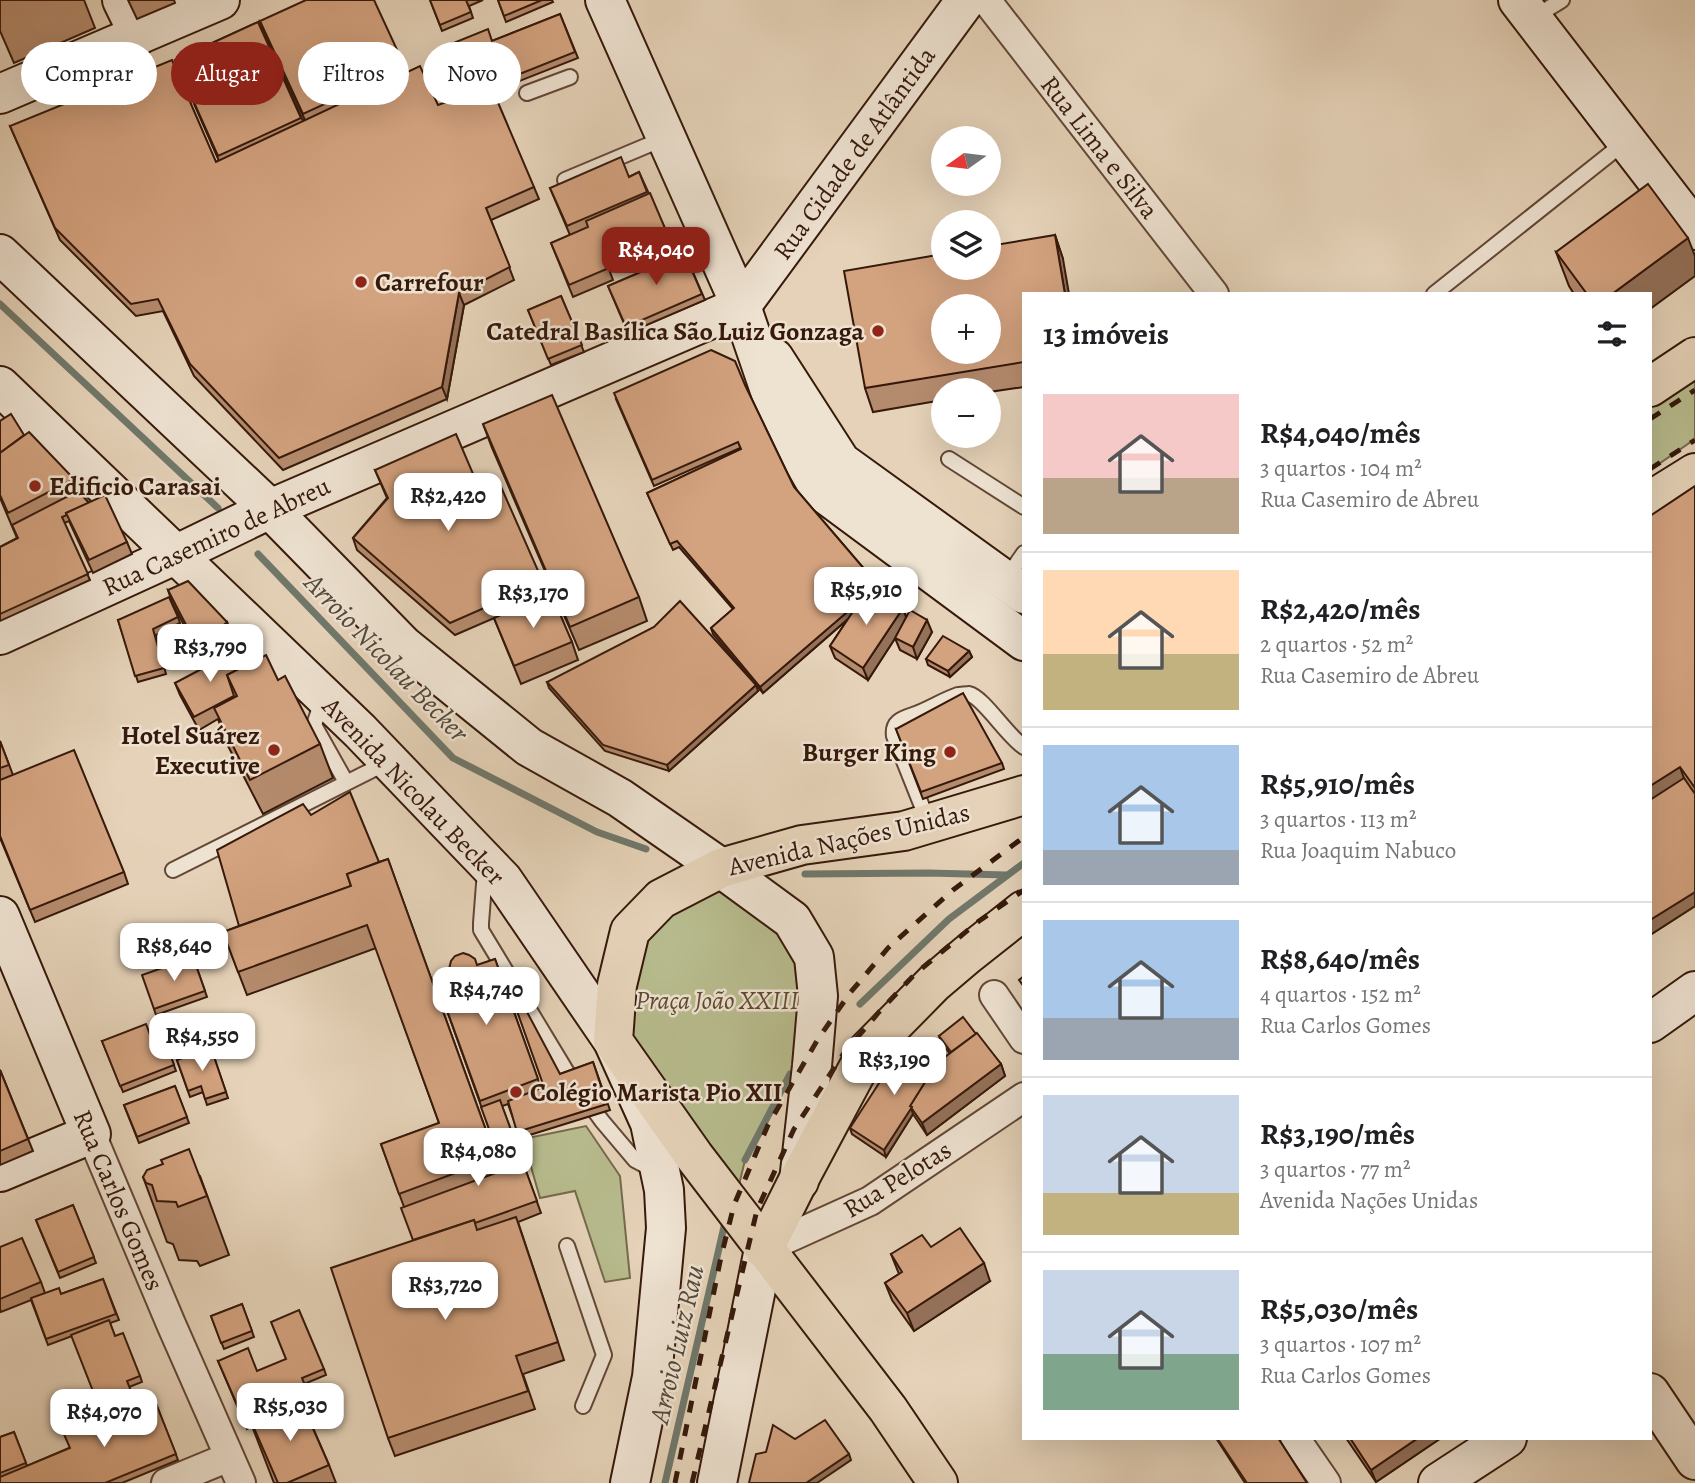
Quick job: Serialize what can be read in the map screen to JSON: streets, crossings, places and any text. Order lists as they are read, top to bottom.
{
  "streets": {
    "main road": ["Avenida Nicolau Becker", "Avenida Nações Unidas"],
    "street": [
      "Rua Lima e Silva",
      "Rua Cidade de Atlântida",
      "Rua Casemiro de Abreu",
      "Rua Pelotas",
      "Rua Carlos Gomes"
    ]
  },
  "crossings": [
    ["Rua Cidade de Atlântida", "Rua Casemiro de Abreu"],
    ["Rua Casemiro de Abreu", "Avenida Nicolau Becker"],
    ["Avenida Nicolau Becker", "Avenida Nações Unidas"],
    ["Avenida Nicolau Becker", "Rua Pelotas"]
  ],
  "water": ["Arroio Nicolau Becker", "Arroio Luiz Rau"],
  "parks": ["Praça João XXIII"],
  "places": [
    "Carrefour",
    "Catedral Basílica São Luiz Gonzaga",
    "Edificio Carasai",
    "Hotel Suárez Executive",
    "Burger King",
    "Colégio Marista Pio XII"
  ],
  "north": "left",
  "page": {
    "chip": [
      "Comprar",
      "Alugar",
      "Filtros",
      "Novo"
    ],
    "map_buttons": ["+", "−"],
    "price": [
      "R$4,040",
      "R$2,420",
      "R$5,910",
      "R$3,170",
      "R$3,790",
      "R$8,640",
      "R$4,740",
      "R$4,550",
      "R$3,190",
      "R$4,080",
      "R$3,720",
      "R$5,030",
      "R$4,070"
    ],
    "heading": "13 imóveis",
    "list": [
      {
        "name": "R$4,040/mês",
        "note": "3 quartos · 104 m² · Rua Casemiro de Abreu"
      },
      {
        "name": "R$2,420/mês",
        "note": "2 quartos · 52 m² · Rua Casemiro de Abreu"
      },
      {
        "name": "R$5,910/mês",
        "note": "3 quartos · 113 m² · Rua Joaquim Nabuco"
      },
      {
        "name": "R$8,640/mês",
        "note": "4 quartos · 152 m² · Rua Carlos Gomes"
      },
      {
        "name": "R$3,190/mês",
        "note": "3 quartos · 77 m² · Avenida Nações Unidas"
      },
      {
        "name": "R$5,030/mês",
        "note": "3 quartos · 107 m² · Rua Carlos Gomes"
      }
    ]
  }
}
